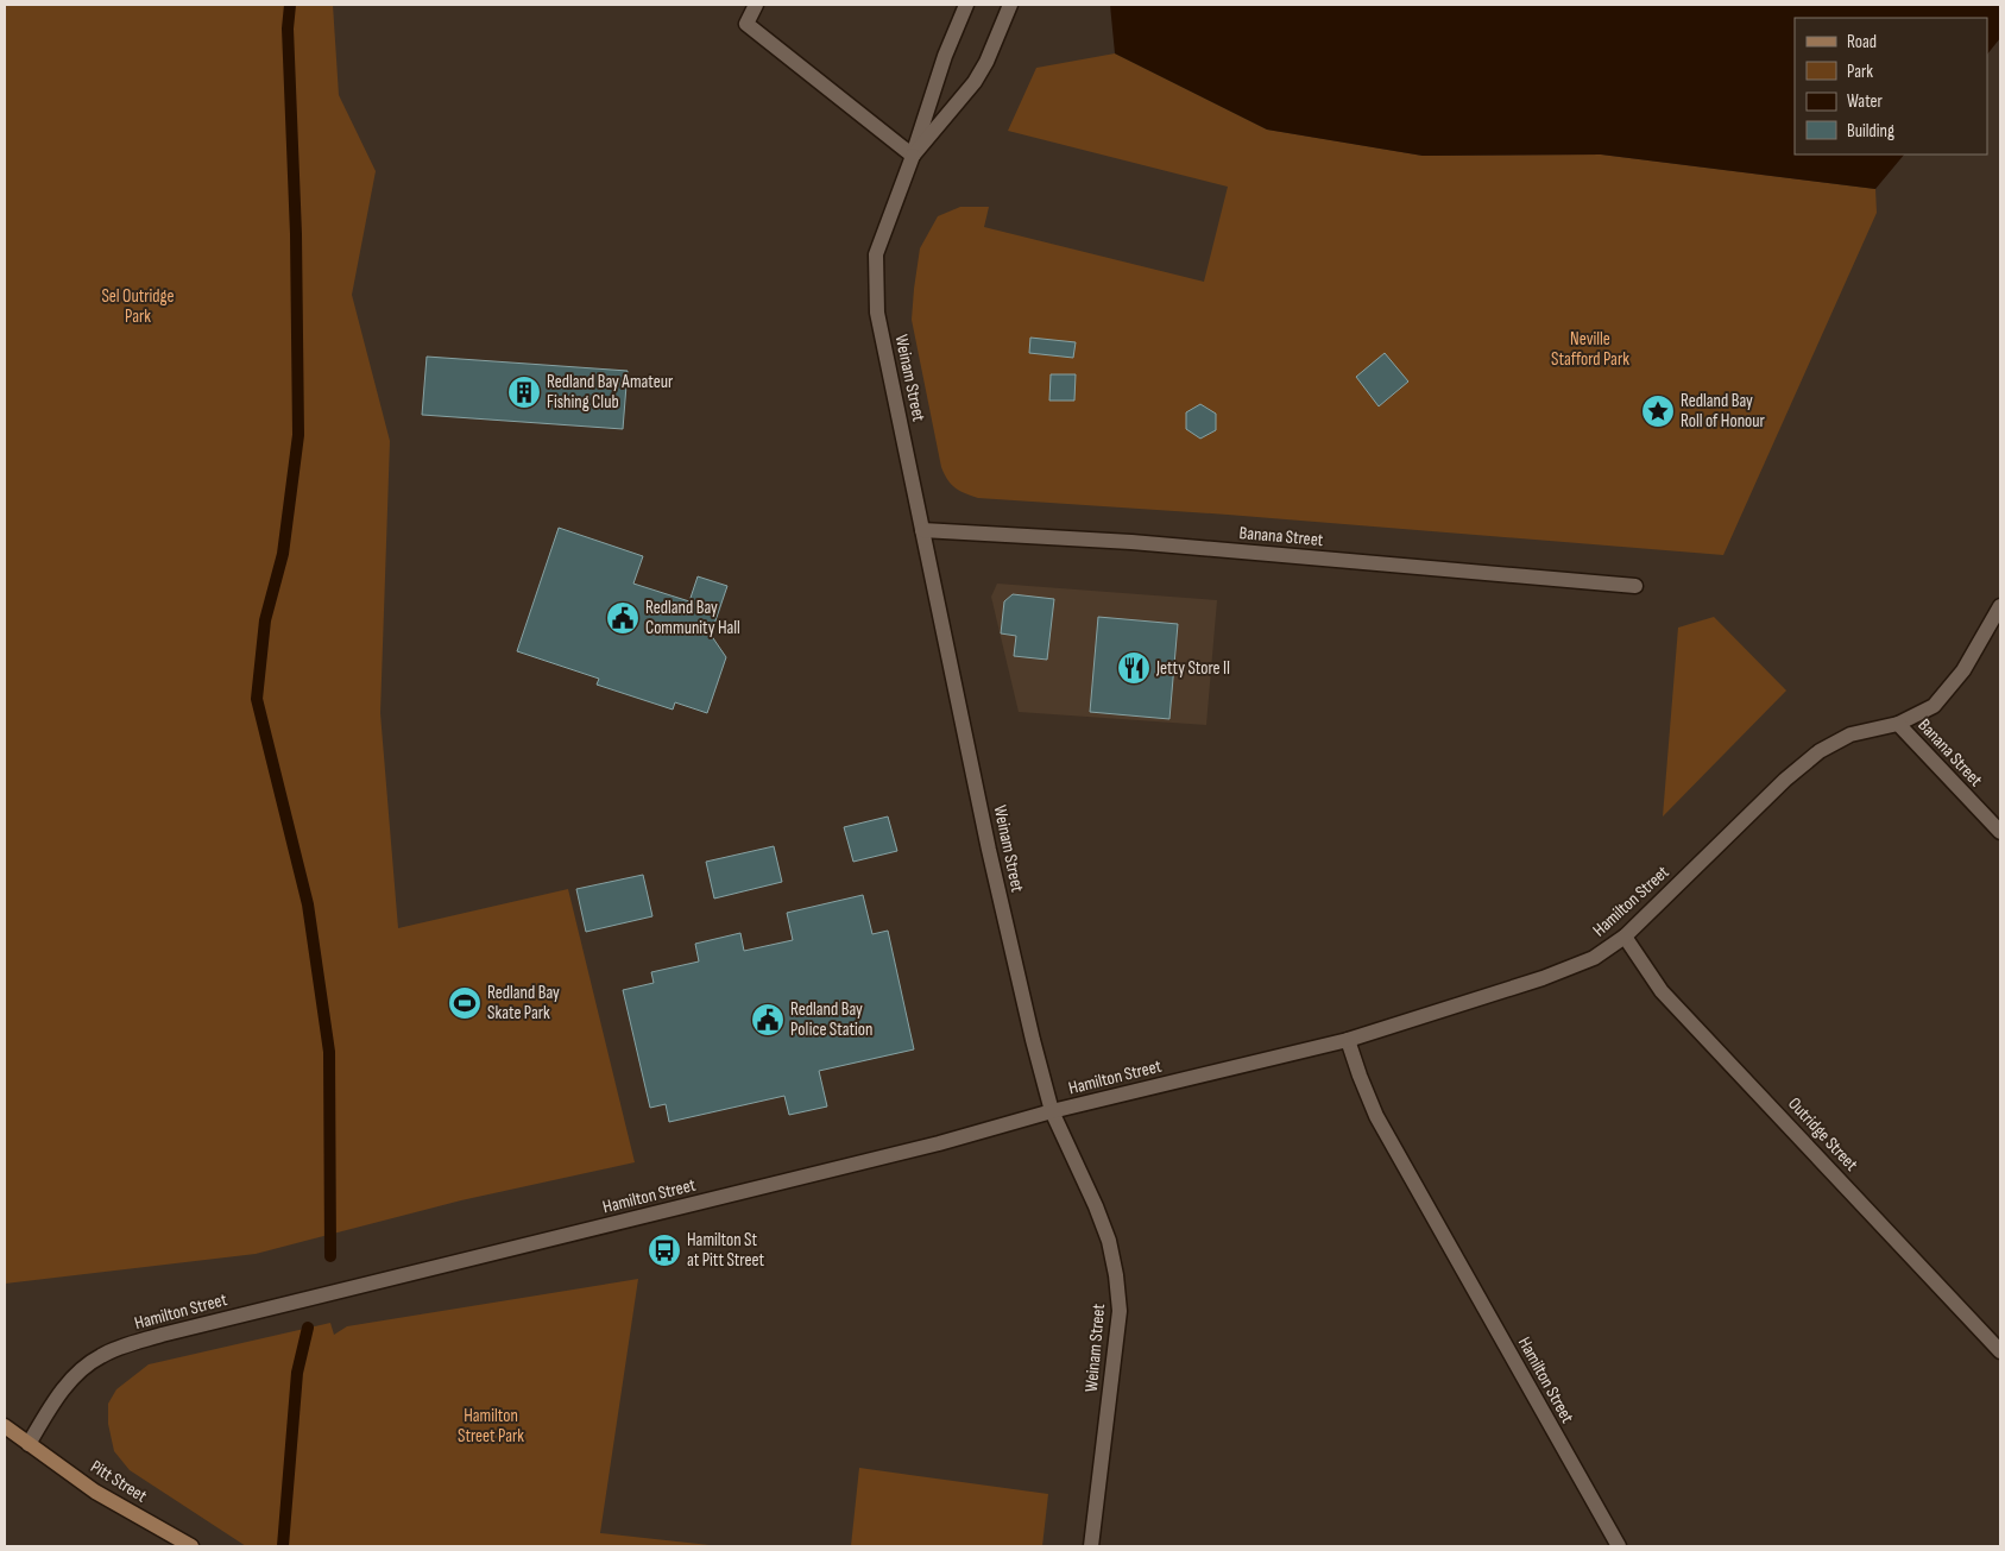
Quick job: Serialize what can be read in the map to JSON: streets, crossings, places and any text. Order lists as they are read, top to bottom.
{
  "streets": {
    "street": [
      "Weinam Street",
      "Banana Street",
      "Hamilton Street",
      "Outridge Street",
      "Pitt Street"
    ]
  },
  "crossings": [
    ["Weinam Street", "Banana Street"],
    ["Weinam Street", "Hamilton Street"],
    ["Banana Street", "Hamilton Street"],
    ["Hamilton Street", "Outridge Street"],
    ["Hamilton Street", "Pitt Street"]
  ],
  "parks": ["Sel Outridge Park", "Neville Stafford Park", "Hamilton Street Park"],
  "places": {
    "building": ["Redland Bay Amateur Fishing Club"],
    "place": ["Redland Bay Roll of Honour"],
    "public building": ["Redland Bay Community Hall", "Redland Bay Police Station"],
    "restaurant": ["Jetty Store II"],
    "sports": ["Redland Bay Skate Park"],
    "bus stop": ["Hamilton St at Pitt Street"]
  },
  "legend": [
    "Road",
    "Park",
    "Water",
    "Building"
  ]
}
